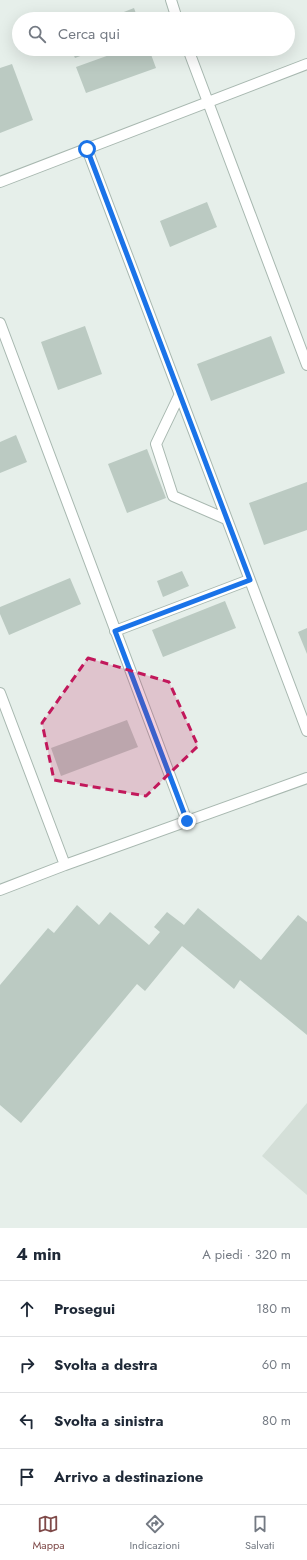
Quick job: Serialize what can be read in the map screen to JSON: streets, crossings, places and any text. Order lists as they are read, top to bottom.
{
  "page": {
    "search": "Cerca qui",
    "heading": ["4 min", "A piedi · 320 m"],
    "list": [
      ["Prosegui", "180 m"],
      ["Svolta a destra", "60 m"],
      ["Svolta a sinistra", "80 m"],
      "Arrivo a destinazione"
    ],
    "nav": ["Mappa", "Indicazioni", "Salvati"]
  }
}
